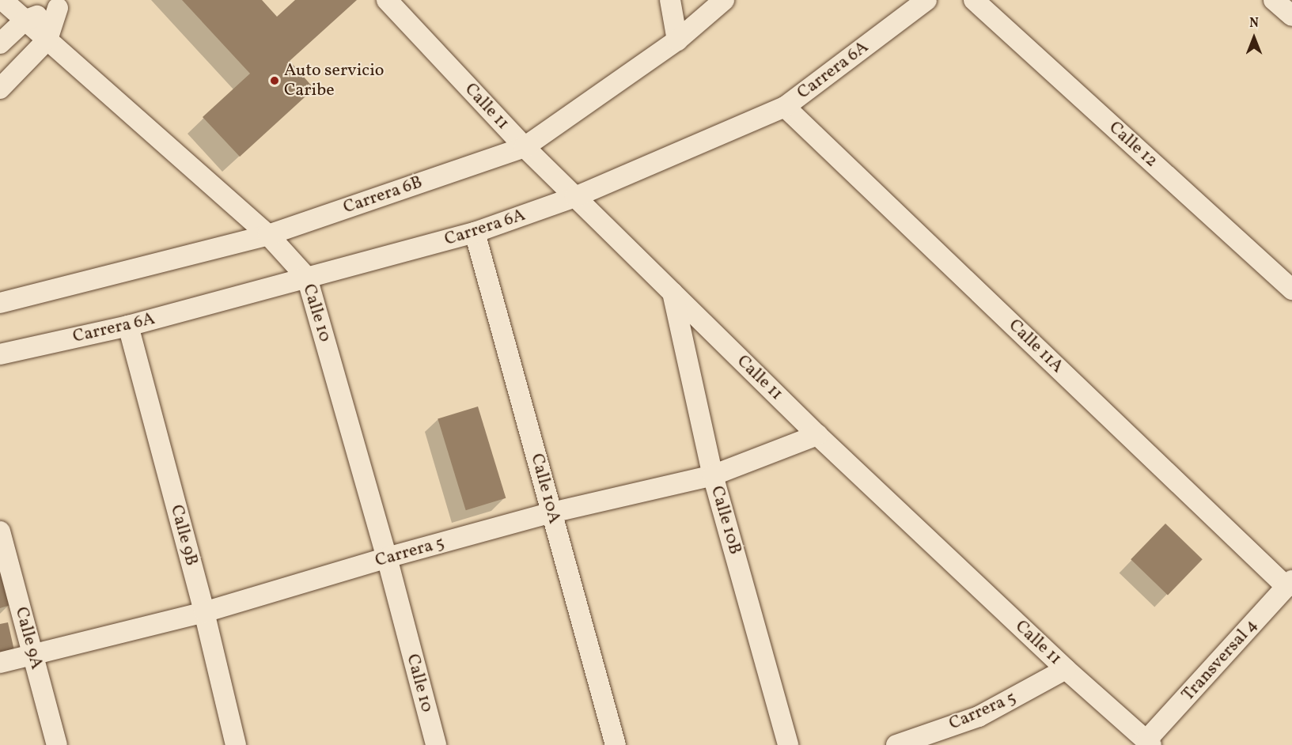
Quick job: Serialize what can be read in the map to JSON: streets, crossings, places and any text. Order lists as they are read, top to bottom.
{
  "streets": {
    "street": [
      "Carrera 6A",
      "Calle 11",
      "Calle 12",
      "Carrera 6B",
      "Calle 10",
      "Calle 11A",
      "Calle 10A",
      "Calle 10B",
      "Calle 9B",
      "Carrera 5",
      "Calle 9A",
      "Transversal 4"
    ]
  },
  "crossings": [
    ["Carrera 6A", "Calle 11"],
    ["Carrera 6A", "Calle 10"],
    ["Carrera 6A", "Calle 11A"],
    ["Carrera 6A", "Calle 10A"],
    ["Carrera 6A", "Calle 9B"],
    ["Calle 11", "Carrera 6B"],
    ["Calle 11", "Calle 10B"],
    ["Calle 11", "Carrera 5"],
    ["Calle 11", "Transversal 4"],
    ["Carrera 6B", "Calle 10"],
    ["Calle 10", "Carrera 5"],
    ["Calle 11A", "Transversal 4"],
    ["Calle 10A", "Carrera 5"],
    ["Calle 10B", "Carrera 5"],
    ["Calle 9B", "Carrera 5"],
    ["Carrera 5", "Calle 9A"]
  ],
  "places": ["Auto servicio Caribe"],
  "north": "top"
}
